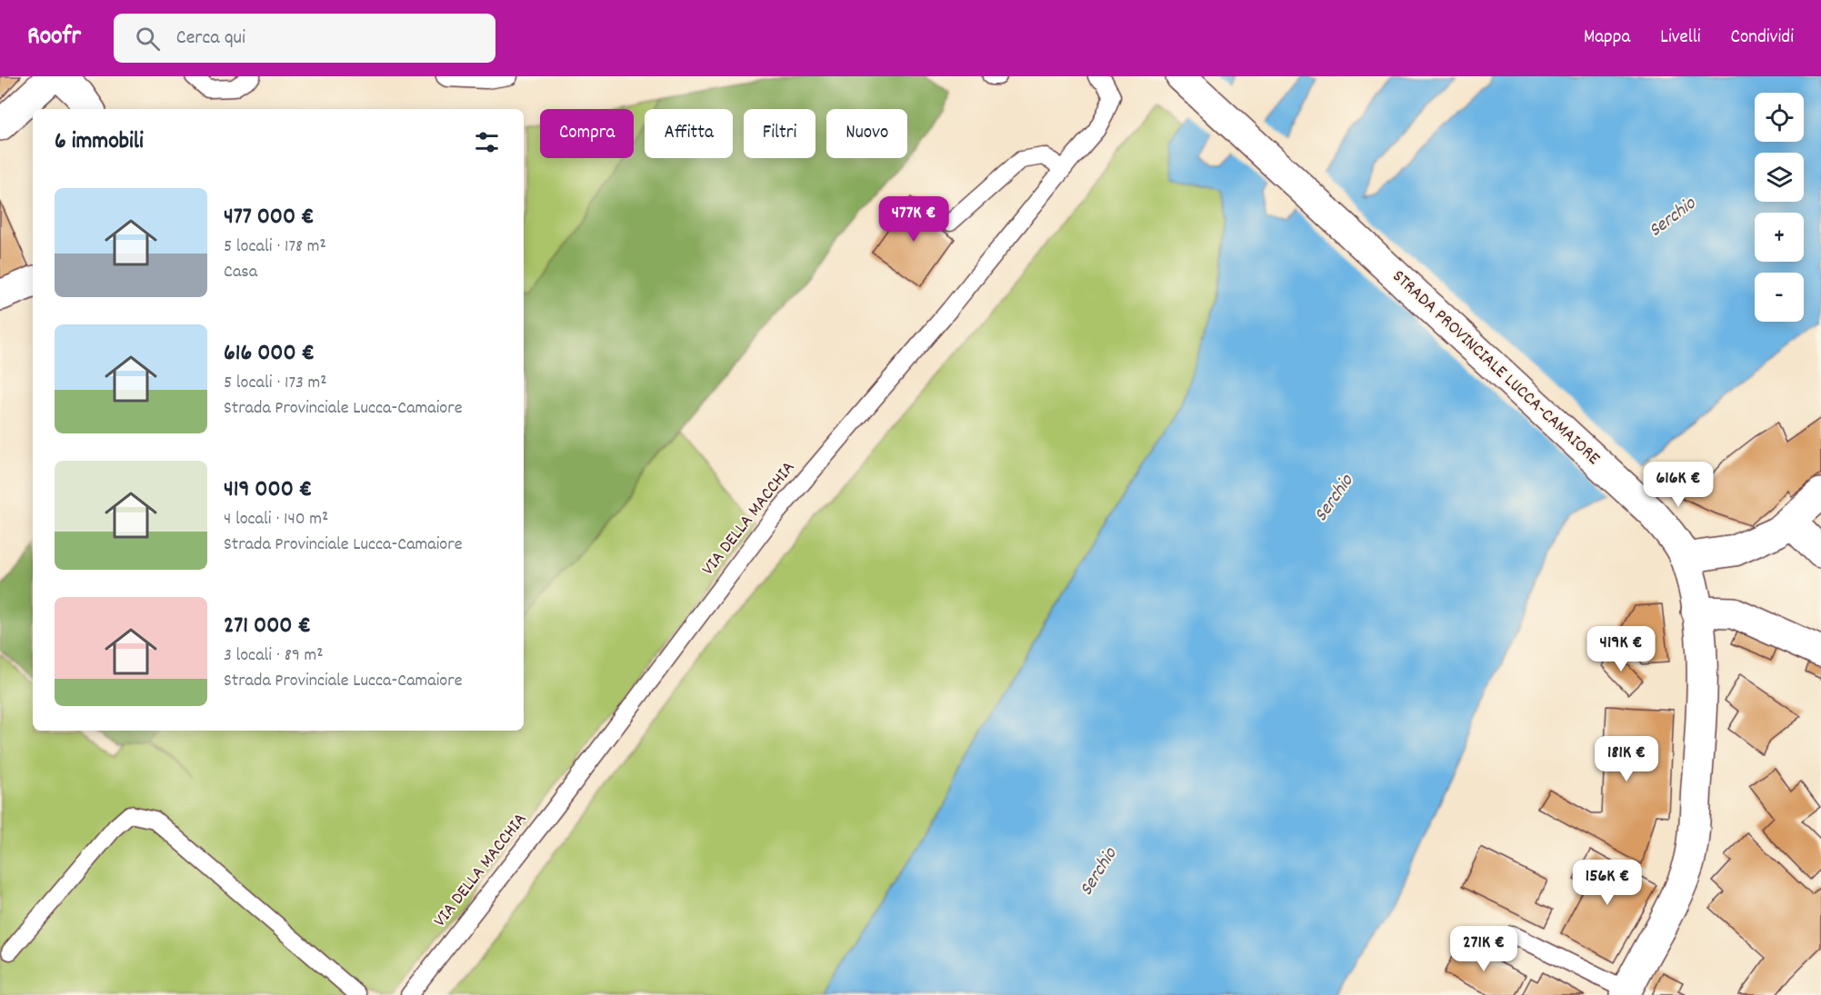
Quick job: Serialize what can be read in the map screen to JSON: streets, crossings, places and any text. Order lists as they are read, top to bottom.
{
  "streets": {
    "main road": ["STRADA PROVINCIALE LUCCA-CAMAIORE"],
    "lane": ["VIA DELLA MACCHIA"]
  },
  "water": ["Serchio"],
  "page": {
    "header": "Roofr",
    "search": "Cerca qui",
    "nav": ["Mappa", "Livelli", "Condividi"],
    "map_buttons": ["+", "−"],
    "chip": [
      "Compra",
      "Affitta",
      "Filtri",
      "Nuovo"
    ],
    "heading": "6 immobili",
    "list": [
      {
        "name": "477 000 €",
        "note": "5 locali · 178 m² · Casa"
      },
      {
        "name": "616 000 €",
        "note": "5 locali · 173 m² · Strada Provinciale Lucca-Camaiore"
      },
      {
        "name": "419 000 €",
        "note": "4 locali · 140 m² · Strada Provinciale Lucca-Camaiore"
      },
      {
        "name": "271 000 €",
        "note": "3 locali · 89 m² · Strada Provinciale Lucca-Camaiore"
      }
    ],
    "price": [
      "477K €",
      "616K €",
      "419K €",
      "181K €",
      "156K €",
      "271K €"
    ]
  }
}
